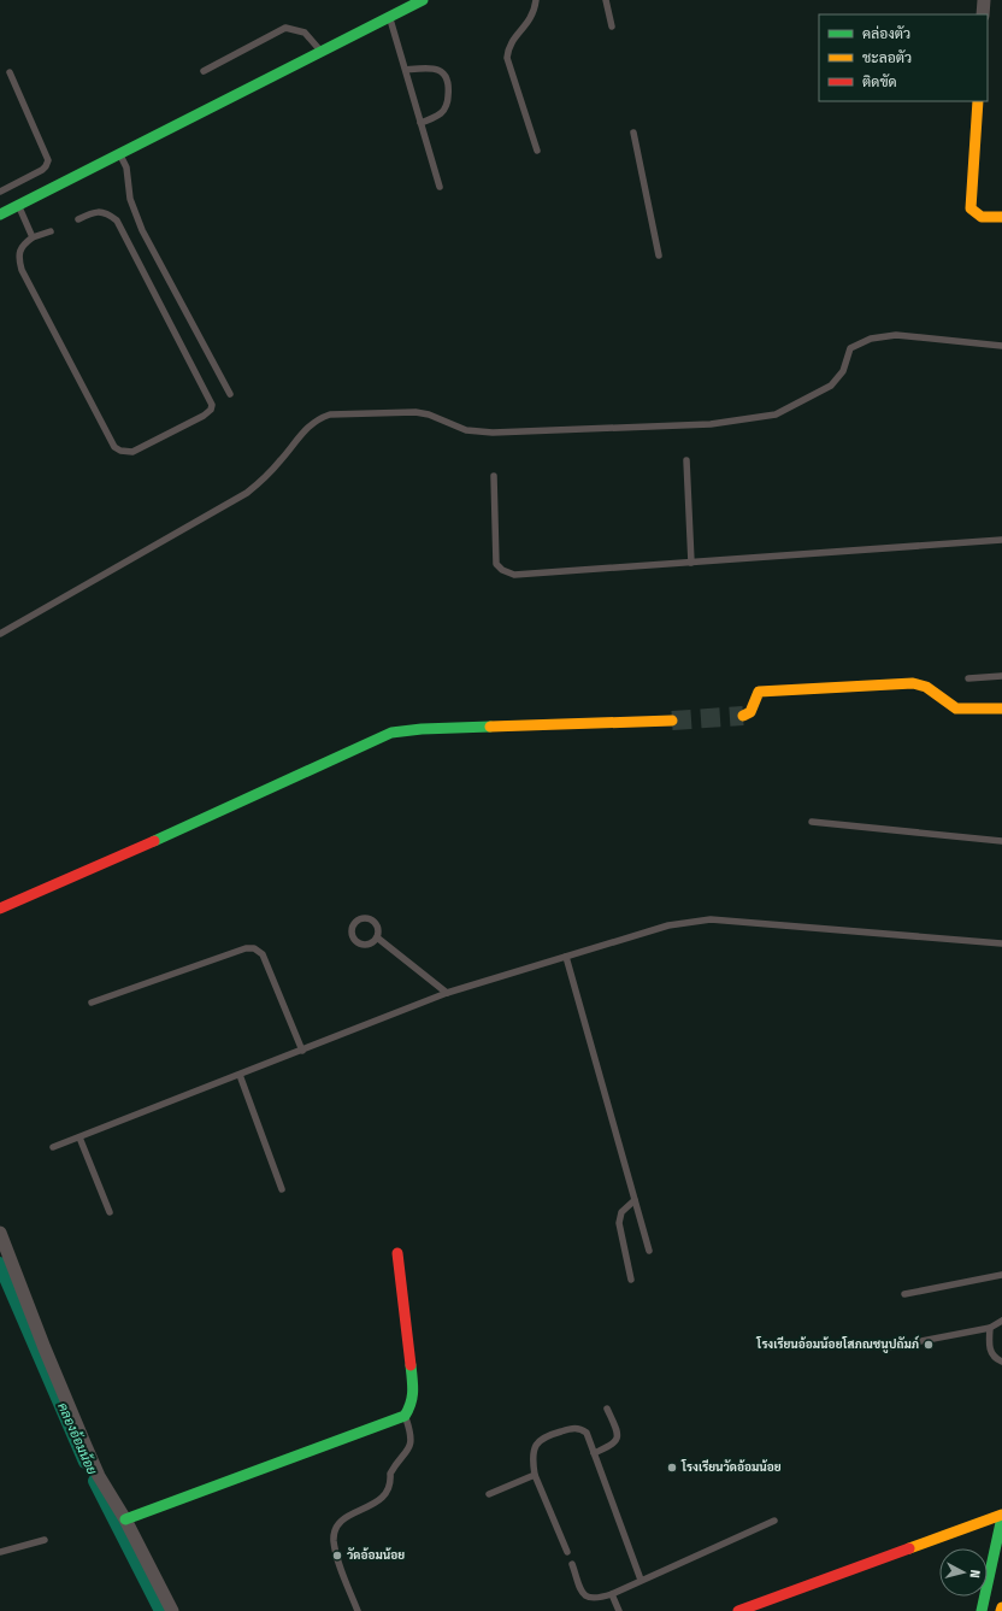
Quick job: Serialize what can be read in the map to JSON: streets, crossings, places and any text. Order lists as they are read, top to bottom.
{
  "water": ["คลองอ้อมน้อย"],
  "places": ["โรงเรียนอ้อมน้อยโสภณชนูปถัมภ์", "โรงเรียนวัดอ้อมน้อย", "วัดอ้อมน้อย"],
  "legend": ["คล่องตัว", "ชะลอตัว", "ติดขัด"],
  "north": "right"
}
